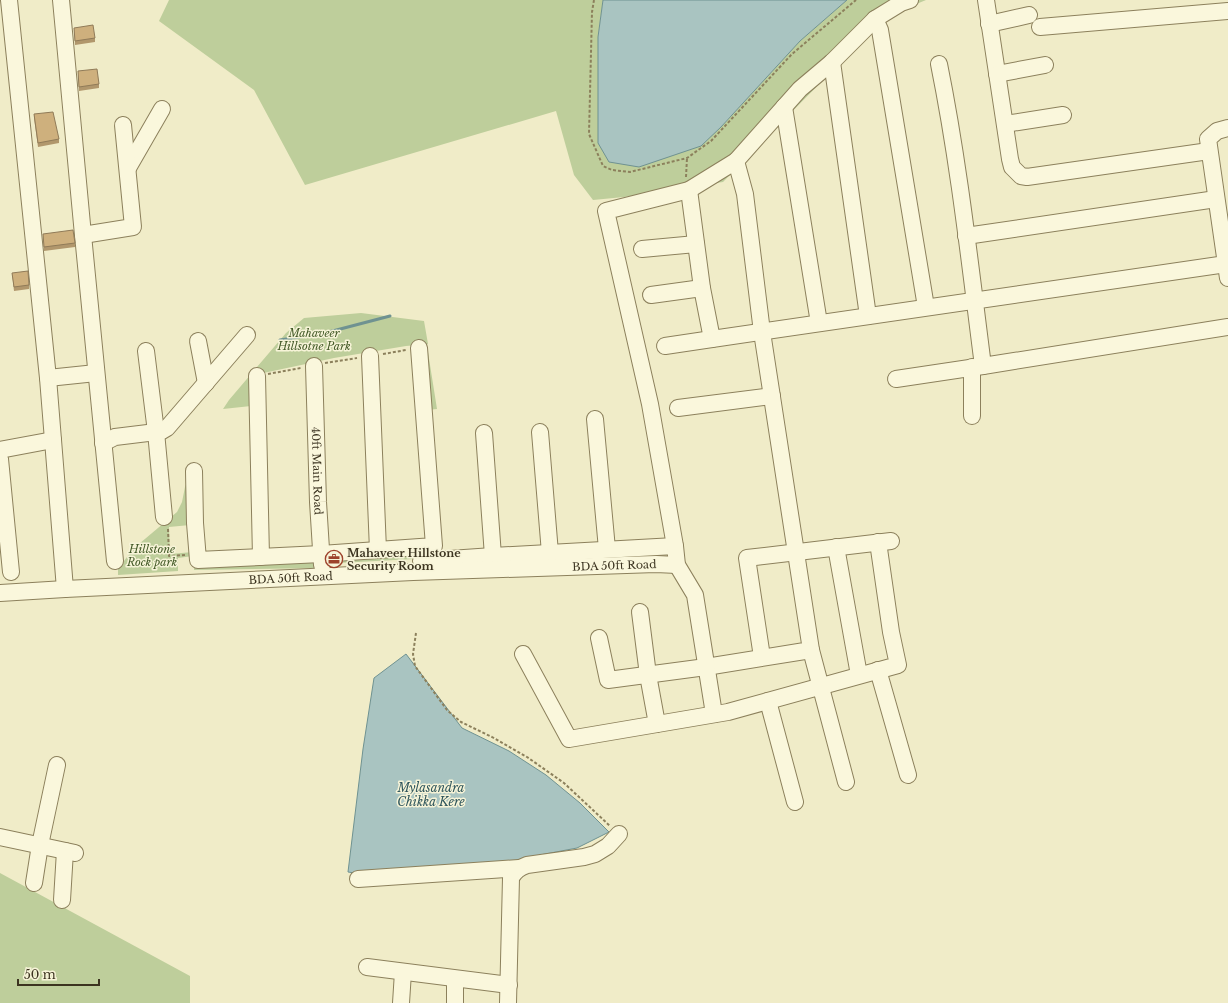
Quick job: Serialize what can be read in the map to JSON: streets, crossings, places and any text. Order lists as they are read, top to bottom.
{
  "streets": {
    "street": ["40ft Main Road", "BDA 50ft Road"]
  },
  "crossings": [
    ["40ft Main Road", "BDA 50ft Road"]
  ],
  "water": ["Mylasandra Chikka Kere"],
  "parks": ["Mahaveer Hillsotne Park", "Hillstone Rock park"],
  "places": {
    "office": ["Mahaveer Hillstone Security Room"]
  },
  "scale_bar": "50 m"
}
